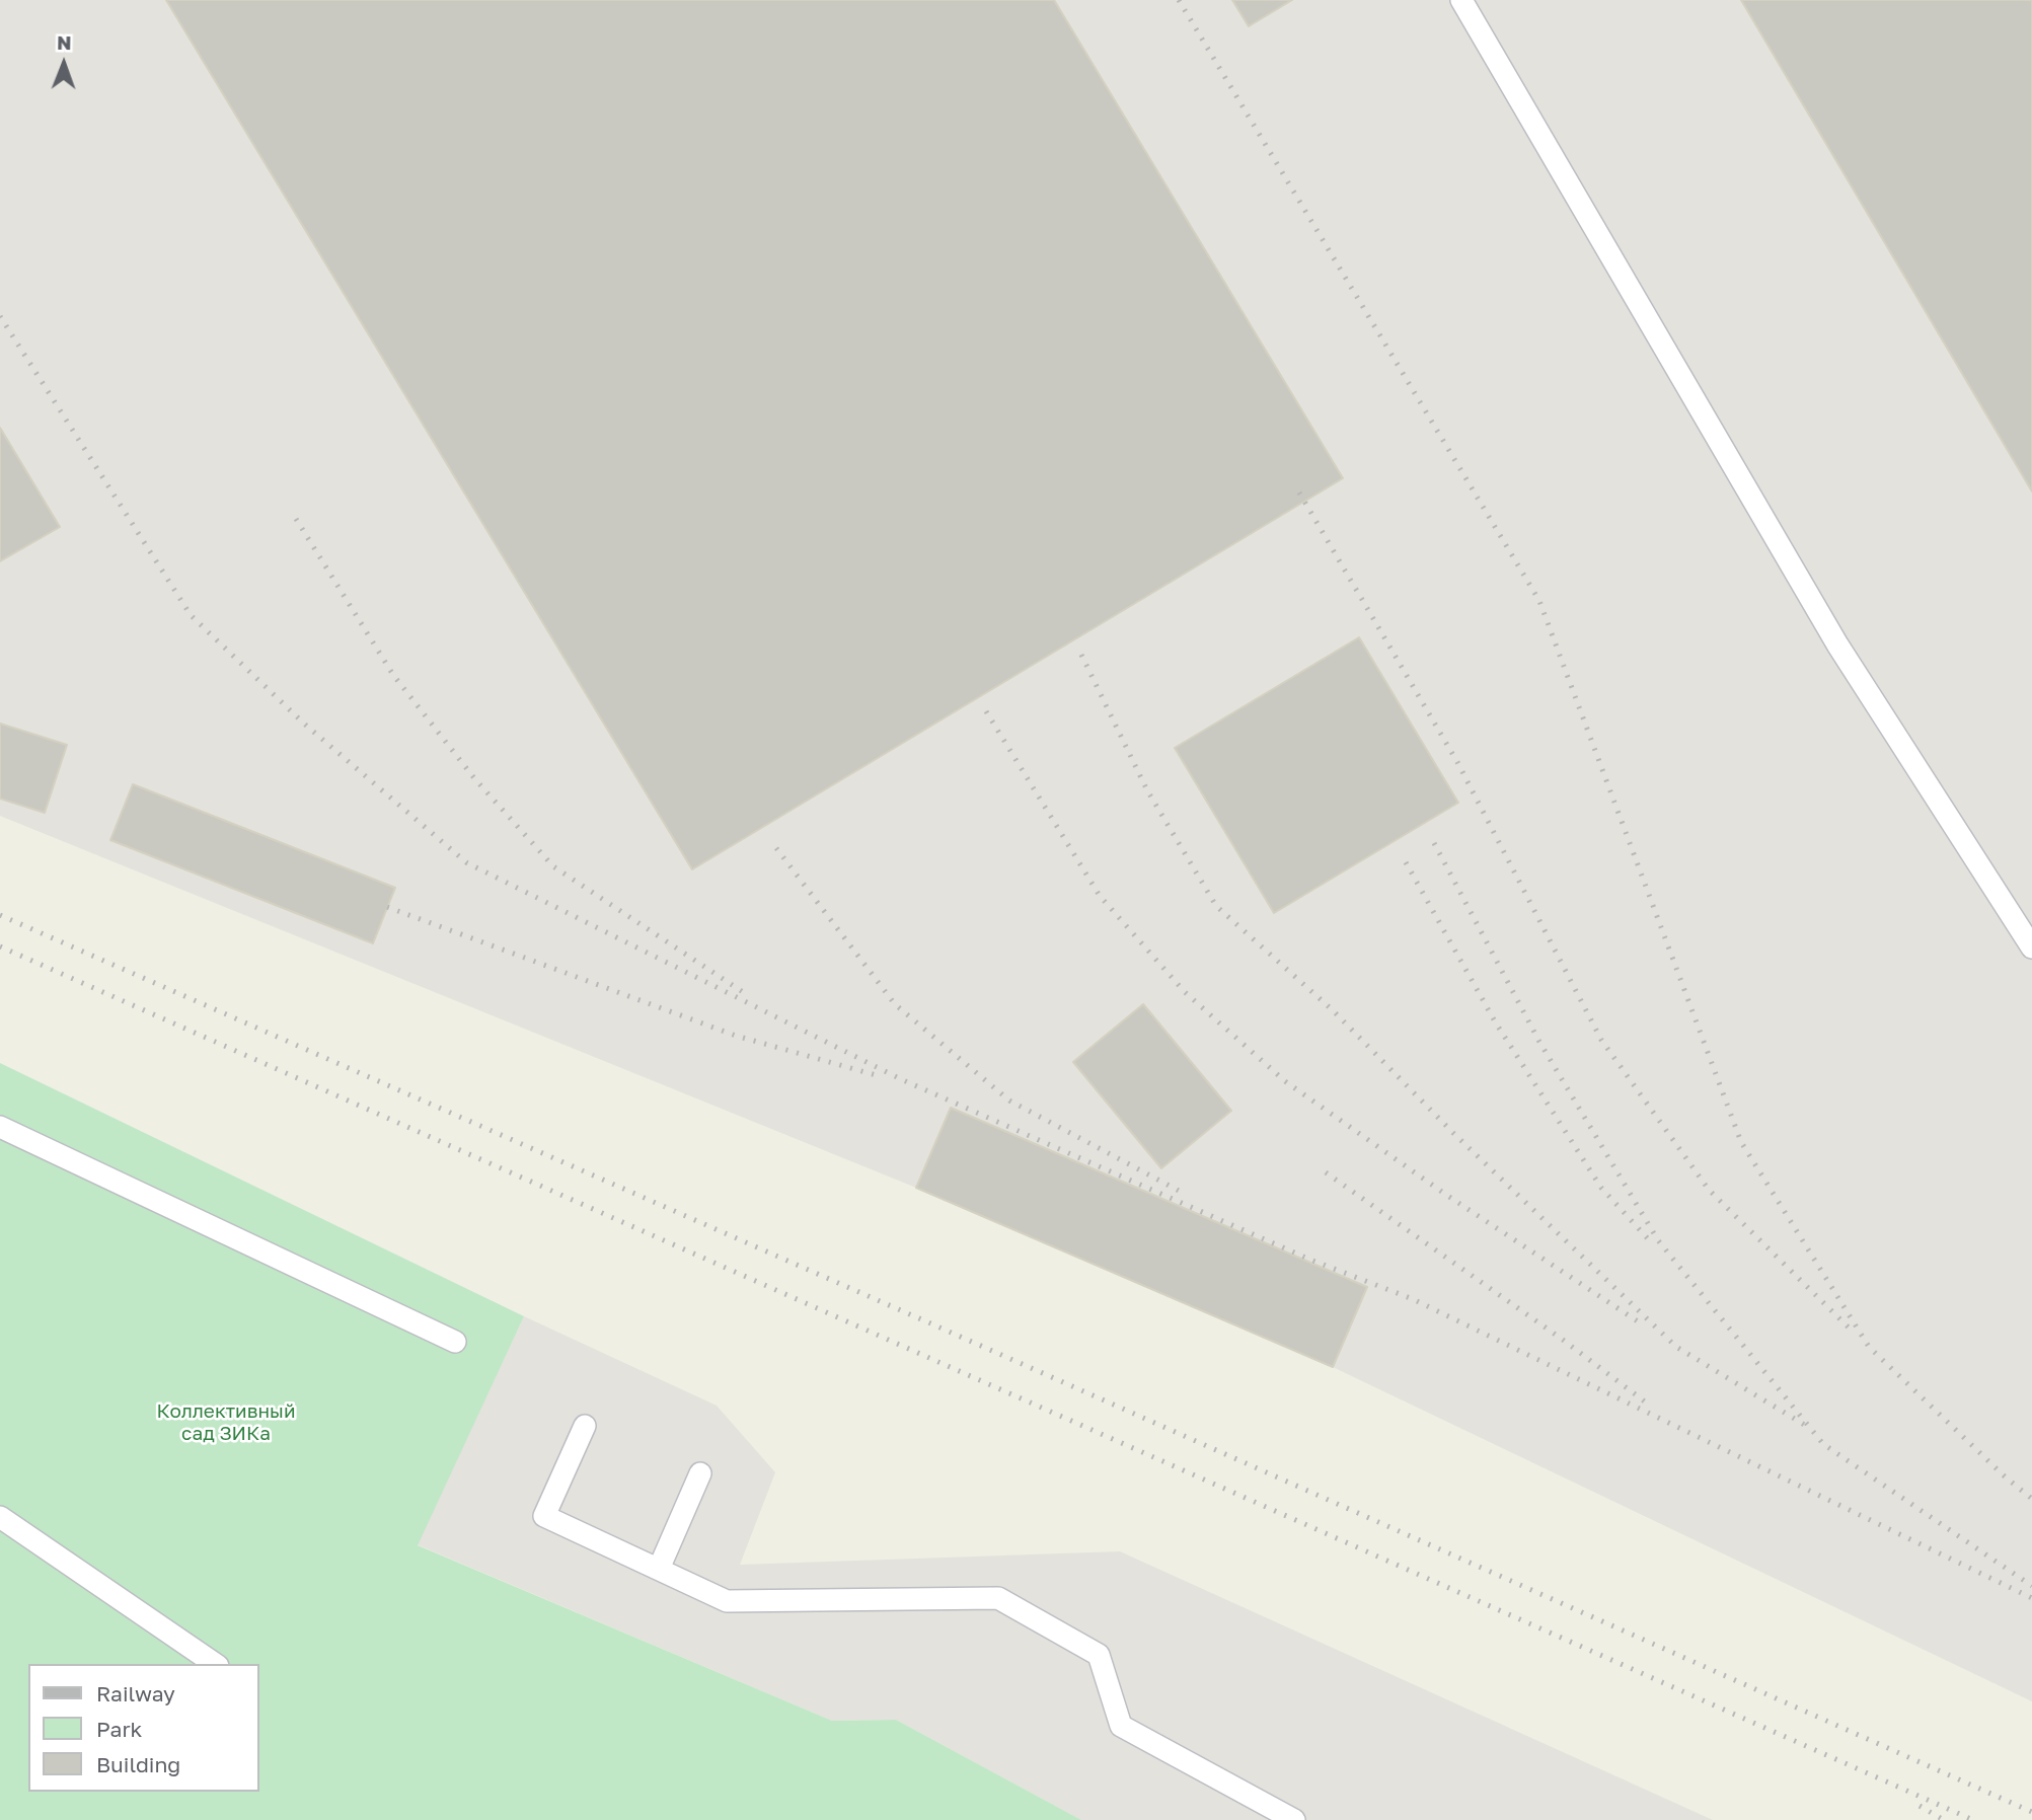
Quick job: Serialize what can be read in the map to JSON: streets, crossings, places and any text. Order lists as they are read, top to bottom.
{
  "parks": ["Коллективный сад ЗИКа"],
  "legend": ["Railway", "Park", "Building"],
  "north": "top"
}
